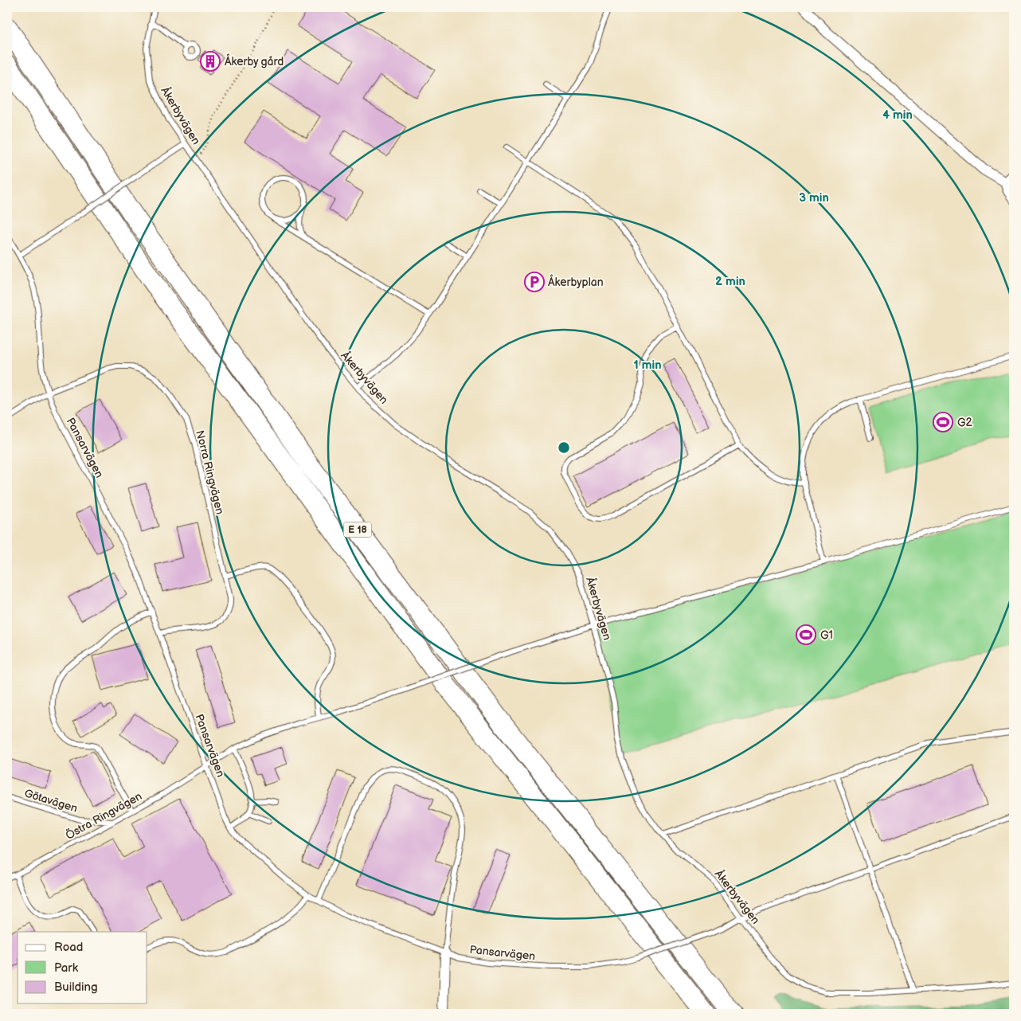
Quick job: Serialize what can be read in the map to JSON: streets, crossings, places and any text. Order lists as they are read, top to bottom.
{
  "streets": {
    "highway": ["E 18"],
    "lane": [
      "Åkerbyvägen",
      "Pansarvägen",
      "Norra Ringvägen",
      "Götavägen",
      "Östra Ringvägen"
    ]
  },
  "crossings": [
    ["Åkerbyvägen", "Pansarvägen"],
    ["Åkerbyvägen", "Östra Ringvägen"],
    ["Pansarvägen", "Norra Ringvägen"],
    ["Pansarvägen", "Östra Ringvägen"],
    ["Götavägen", "Östra Ringvägen"]
  ],
  "places": {
    "building": ["Åkerby gård"],
    "parking": ["Åkerbyplan"],
    "sports": ["G2", "G1"]
  },
  "legend": ["Road", "Park", "Building"],
  "rings": [
    "4 min",
    "3 min",
    "2 min",
    "1 min"
  ]
}
